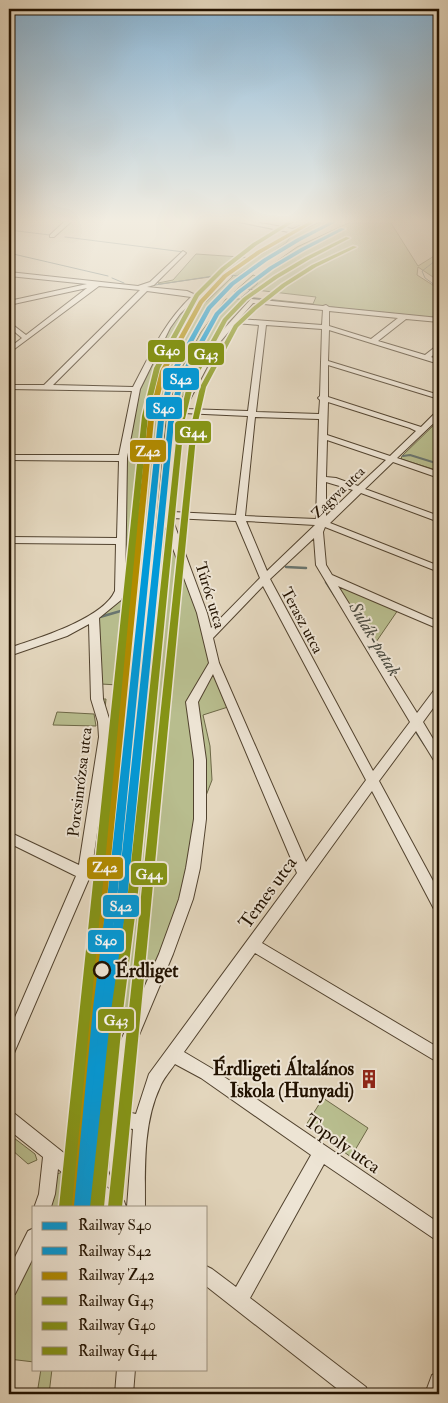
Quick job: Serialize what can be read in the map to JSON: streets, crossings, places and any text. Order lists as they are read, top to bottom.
{
  "streets": {
    "street": [
      "Zagyva utca",
      "Túróc utca",
      "Terasz utca",
      "Porcsinrózsa utca",
      "Temes utca",
      "Topoly utca"
    ]
  },
  "crossings": [
    ["Zagyva utca", "Túróc utca"],
    ["Zagyva utca", "Terasz utca"],
    ["Túróc utca", "Temes utca"],
    ["Terasz utca", "Temes utca"],
    ["Temes utca", "Topoly utca"]
  ],
  "water": ["Sulák-patak"],
  "places": {
    "other": ["Érdliget"],
    "building": ["Érdligeti Általános Iskola (Hunyadi)"]
  },
  "lines": [
    "rail line S40",
    "rail line S42",
    "rail line Z42",
    "rail line G43",
    "rail line G40",
    "rail line G44"
  ],
  "legend": [
    "Railway S40",
    "Railway S42",
    "Railway Z42",
    "Railway G43",
    "Railway G40",
    "Railway G44"
  ]
}
